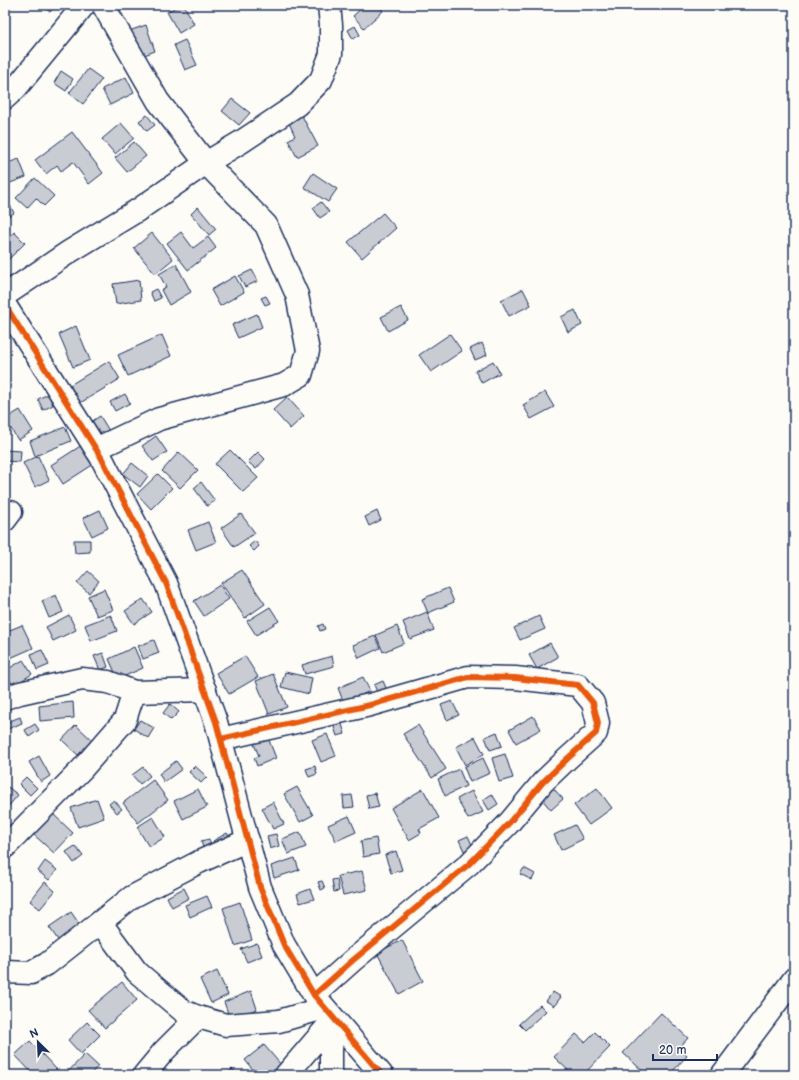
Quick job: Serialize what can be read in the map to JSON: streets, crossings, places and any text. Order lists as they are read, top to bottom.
{
  "scale_bar": "20 m",
  "north": "top left"
}
